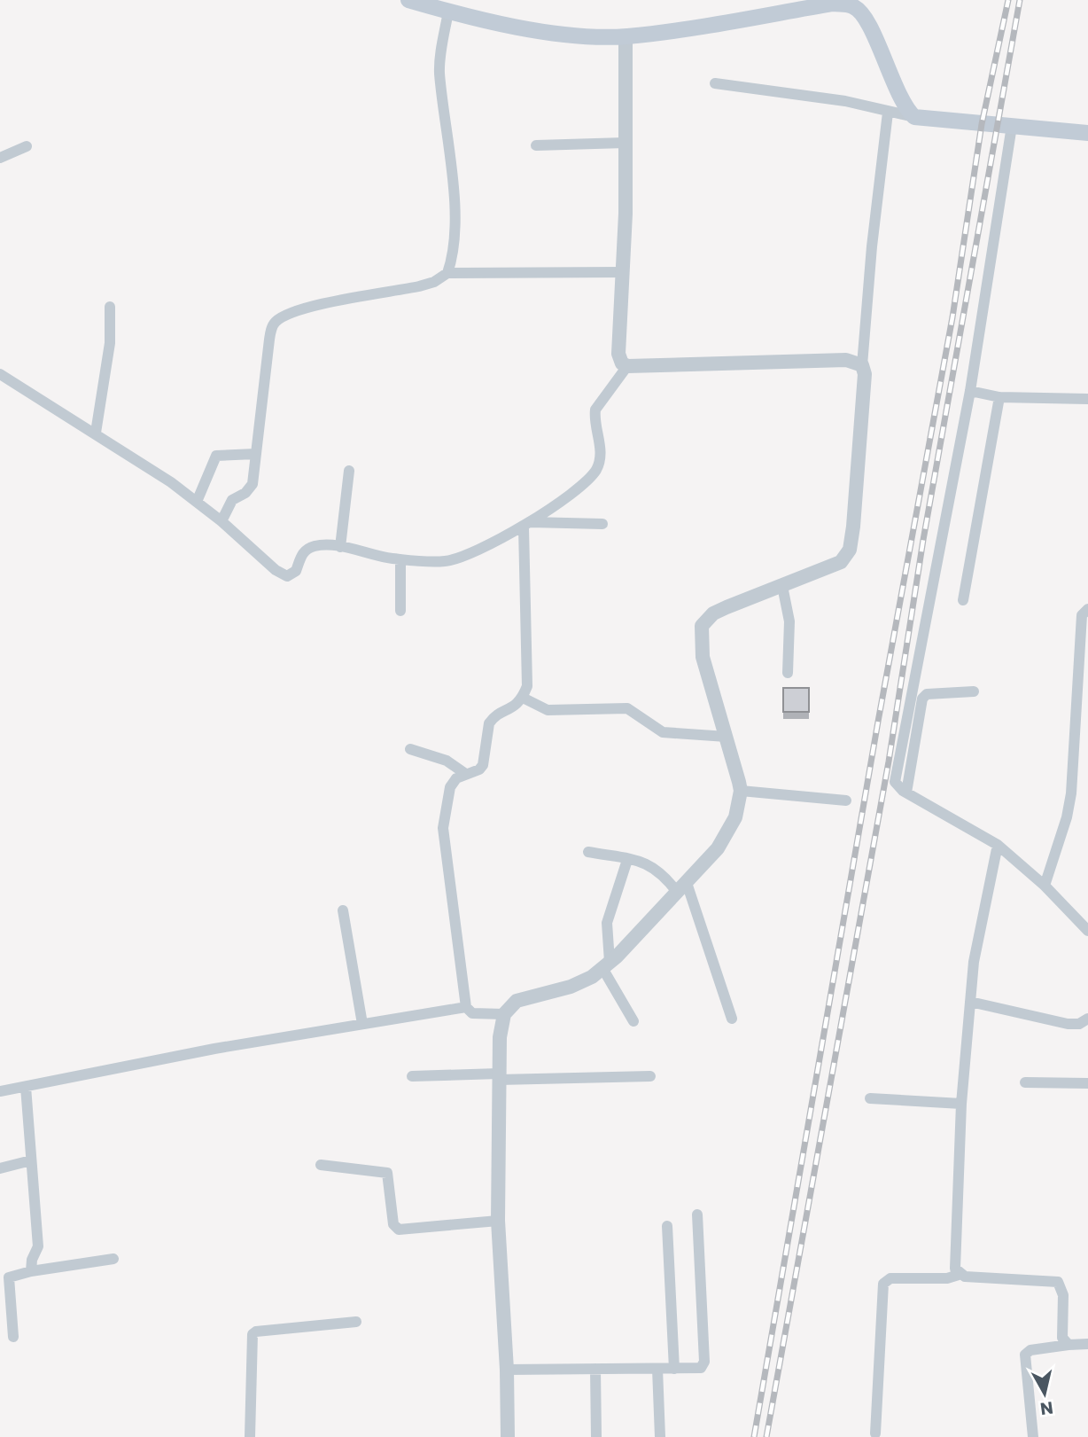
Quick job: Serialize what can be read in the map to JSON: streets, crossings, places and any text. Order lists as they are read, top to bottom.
{
  "north": "bottom"
}
